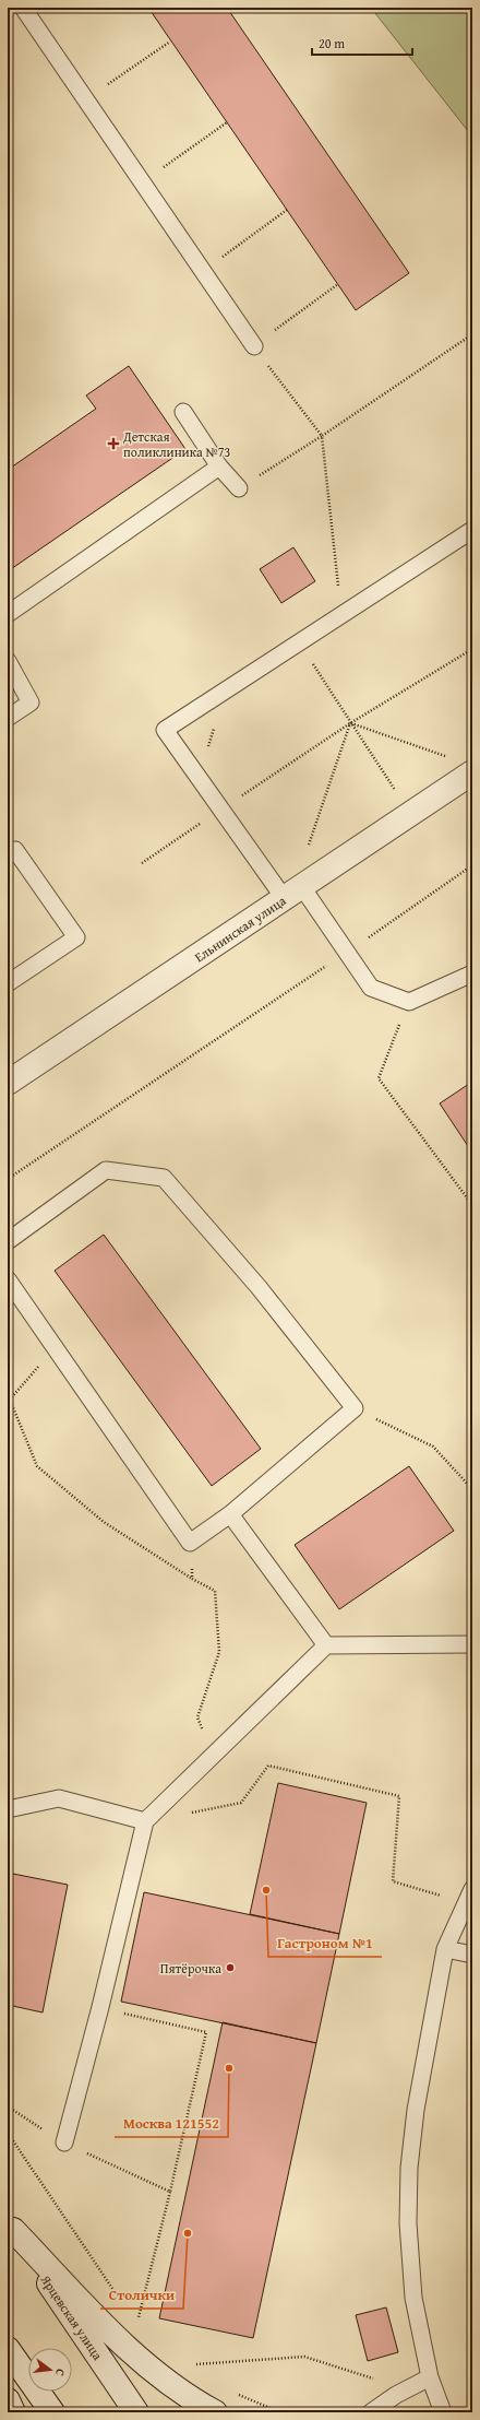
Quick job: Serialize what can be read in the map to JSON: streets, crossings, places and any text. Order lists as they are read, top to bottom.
{
  "streets": {
    "main road": ["Ельнинская улица", "Ярцевская улица"]
  },
  "places": {
    "health": ["Детская поликлиника №73"],
    "other": [
      "Гастроном №1",
      "Пятёрочка",
      "Москва 121552",
      "Столички"
    ]
  },
  "scale_bar": "20 m",
  "north": "right"
}
